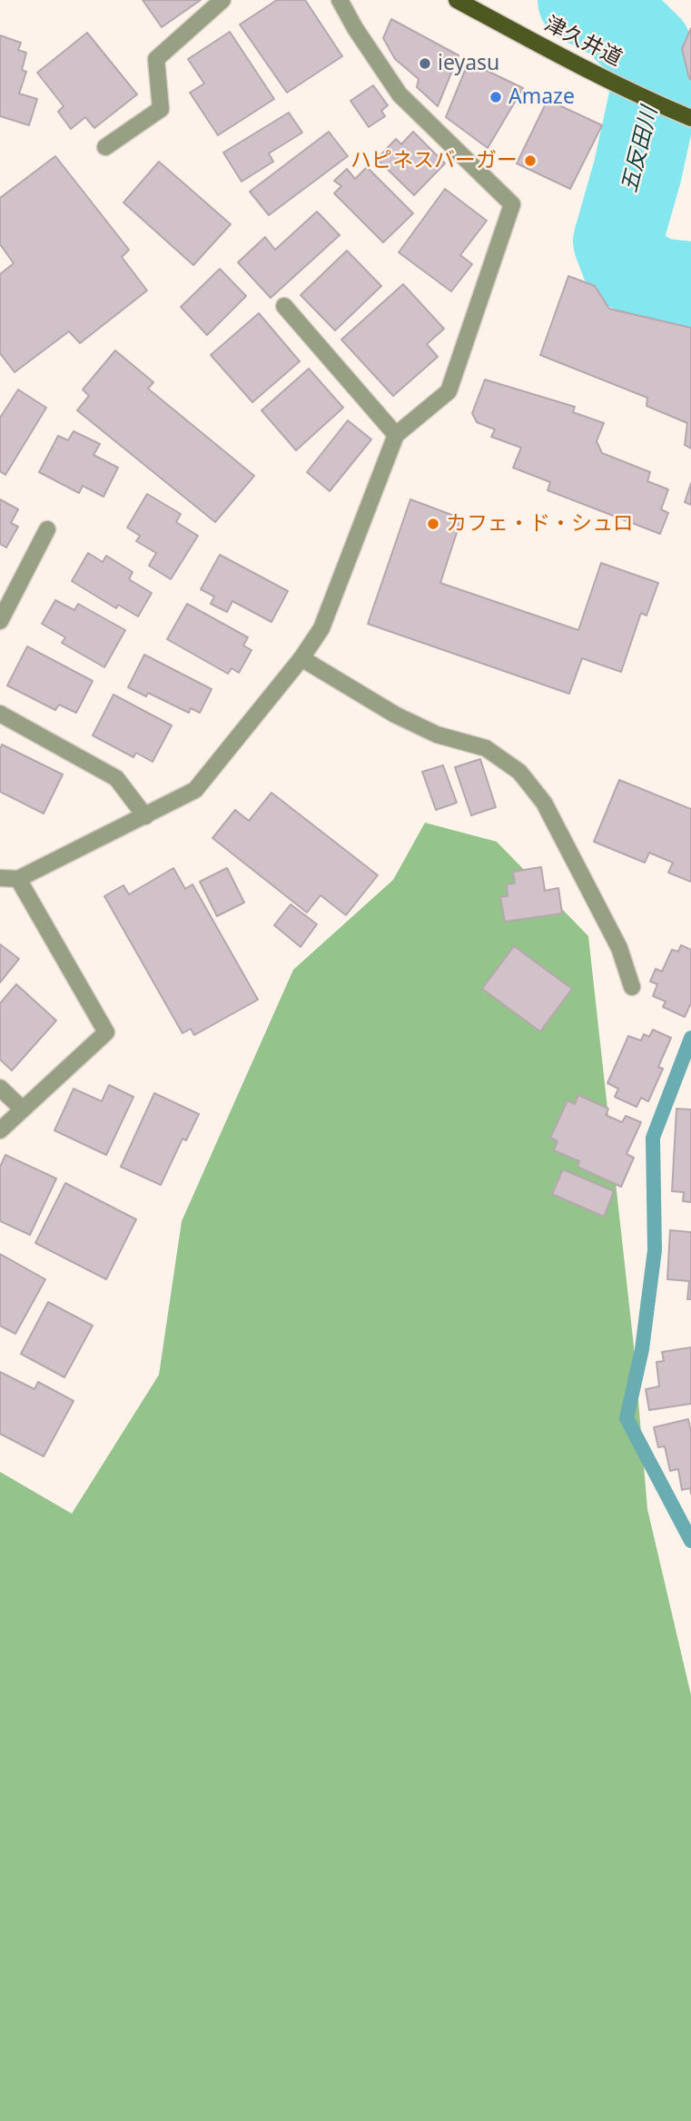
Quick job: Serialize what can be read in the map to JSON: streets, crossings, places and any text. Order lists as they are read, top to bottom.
{
  "streets": {
    "main road": ["津久井道"]
  },
  "water": ["五反田川"],
  "places": [
    "ieyasu",
    "Amaze",
    "ハピネスバーガー",
    "カフェ・ド・シュロ"
  ]
}
